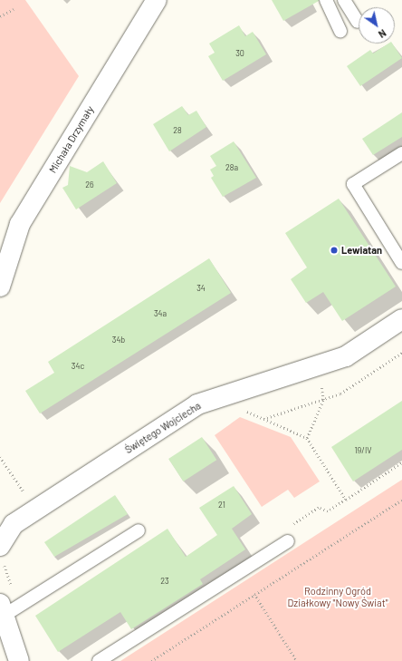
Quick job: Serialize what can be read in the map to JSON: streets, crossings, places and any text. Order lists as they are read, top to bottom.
{
  "streets": {
    "street": ["Michała Drzymały", "Świętego Wojciecha"]
  },
  "parks": ["Rodzinny Ogród Działkowy \"Nowy Świat\""],
  "places": ["Lewiatan"],
  "house_numbers": [
    "30",
    "28",
    "28a",
    "26",
    "34",
    "34a",
    "34b",
    "34c",
    "19/IV",
    "21",
    "23"
  ],
  "north": "bottom right"
}
